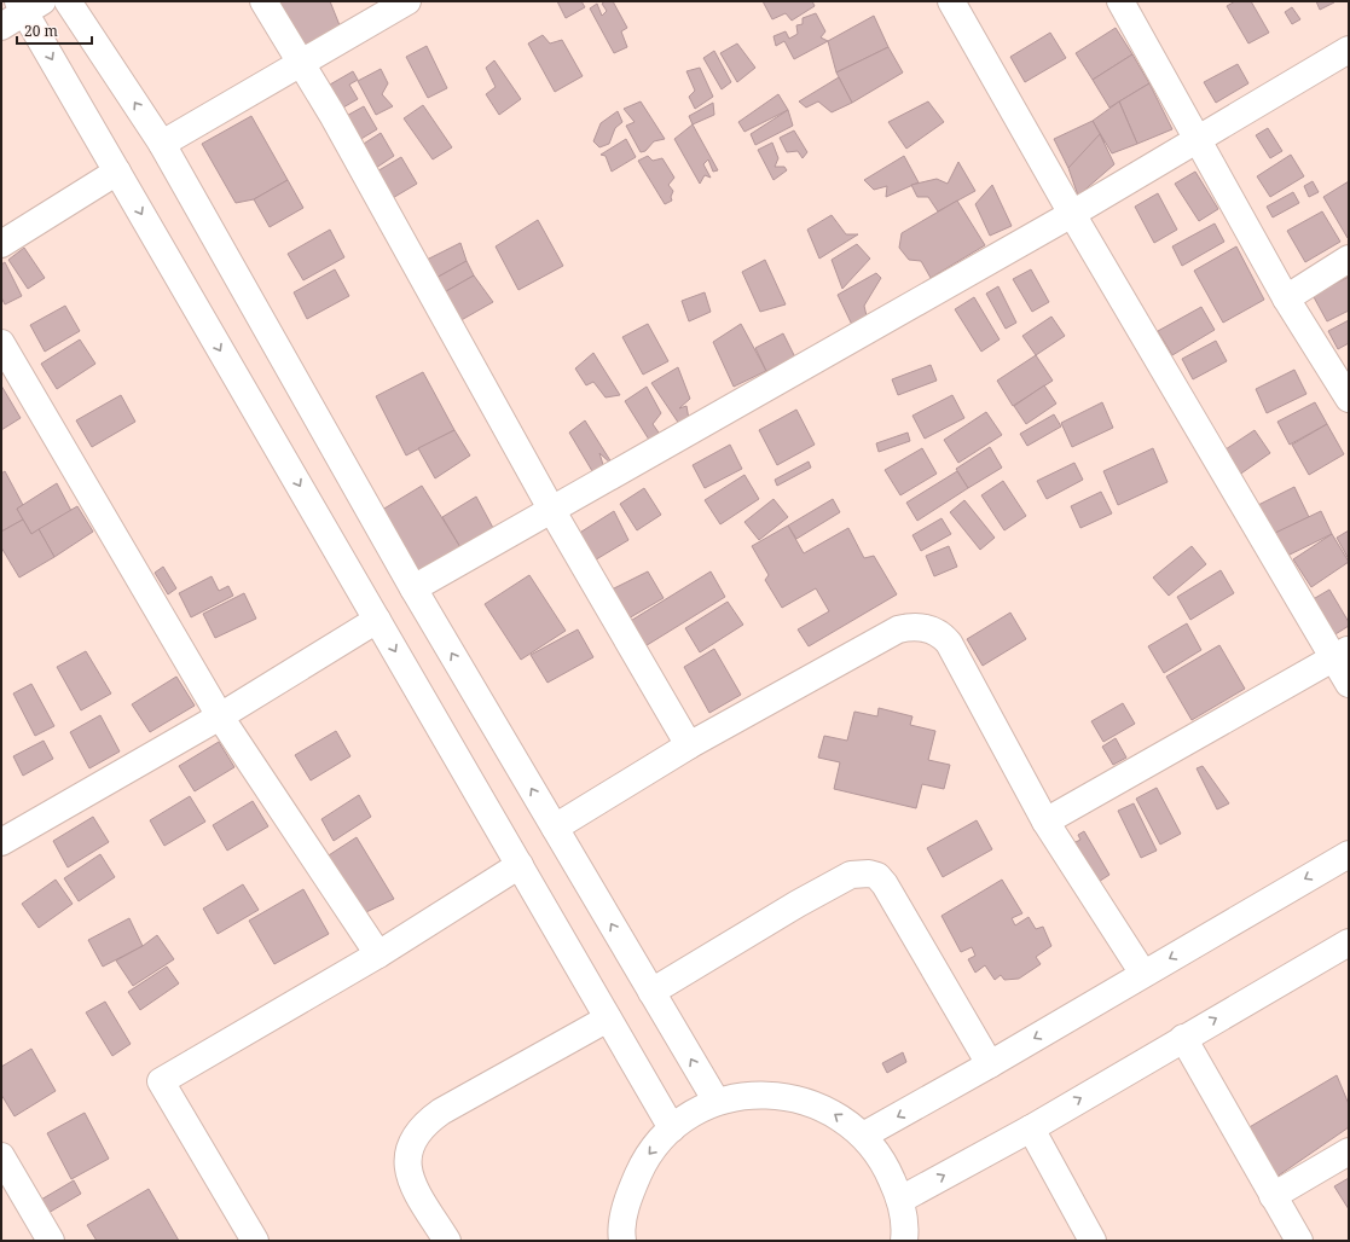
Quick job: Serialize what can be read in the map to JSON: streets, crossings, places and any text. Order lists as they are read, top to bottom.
{
  "scale_bar": "20 m"
}
